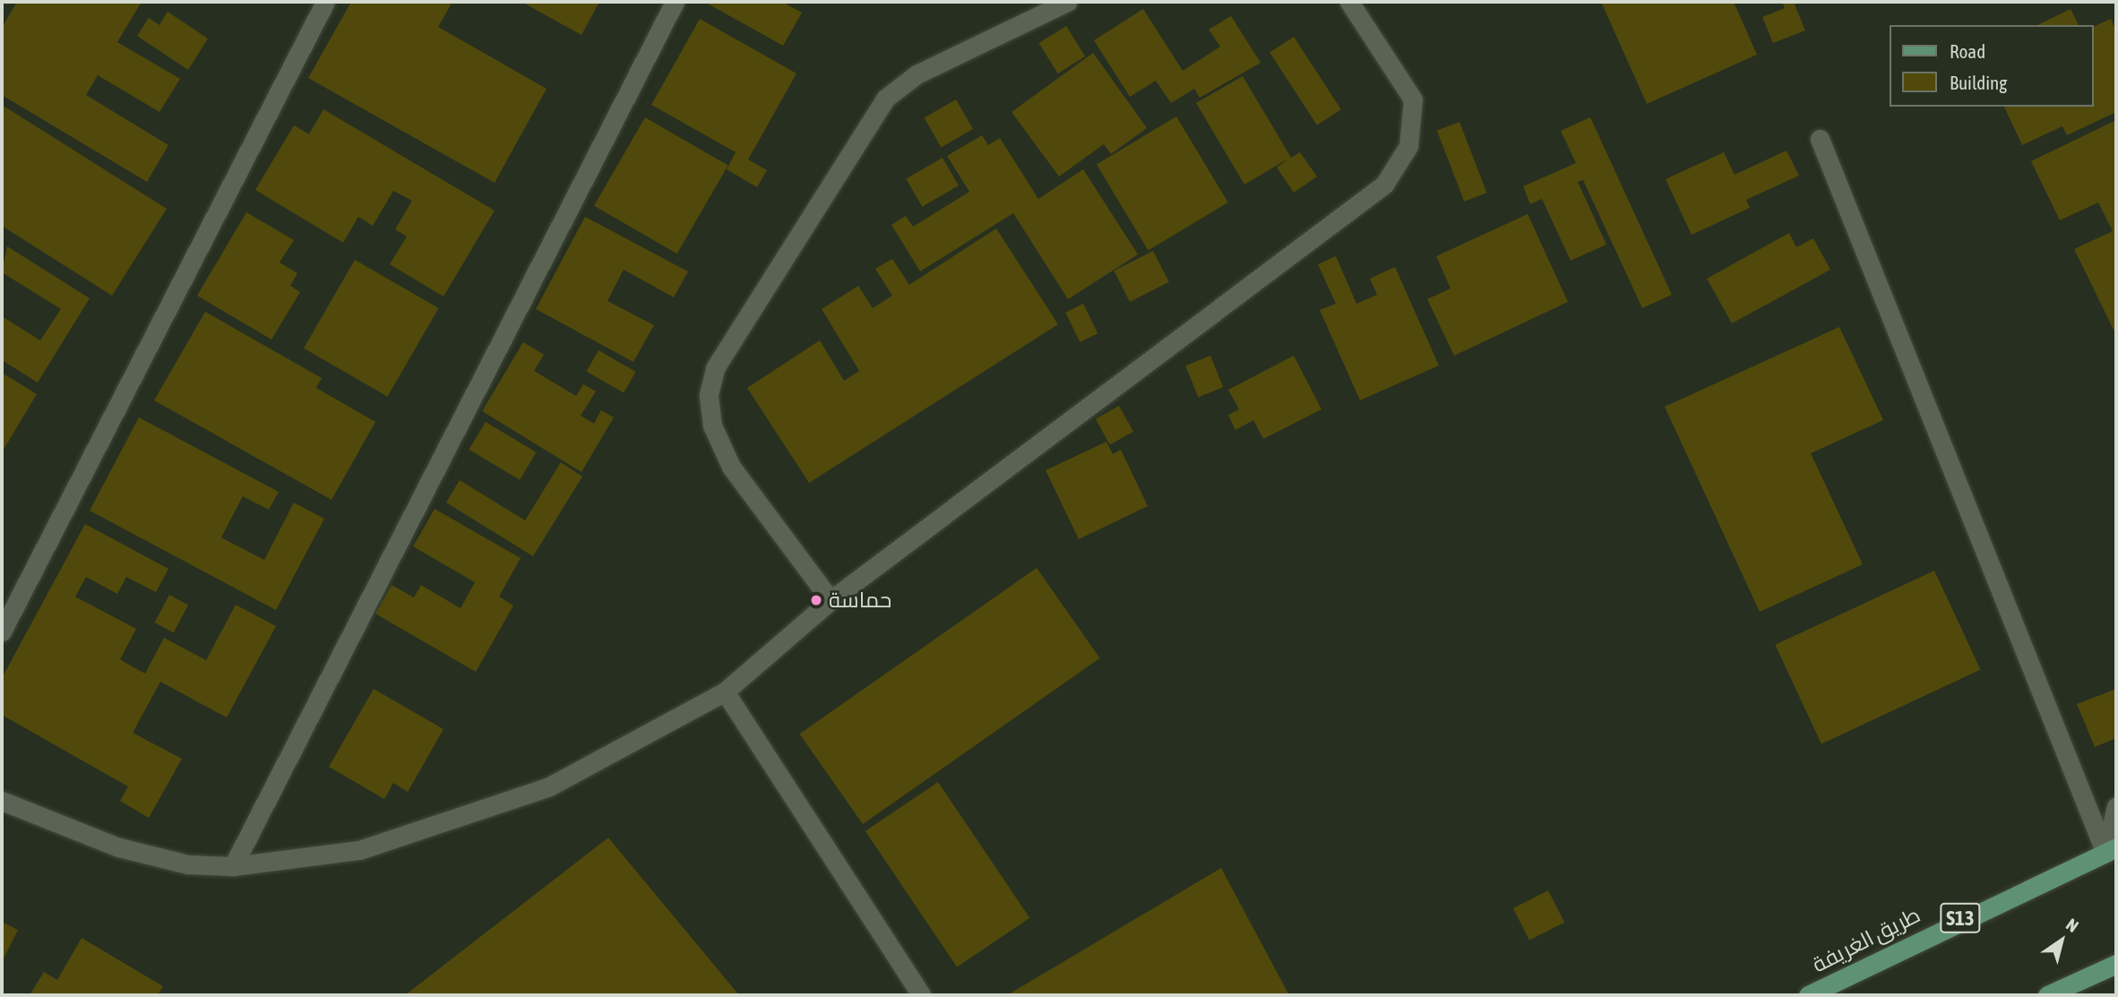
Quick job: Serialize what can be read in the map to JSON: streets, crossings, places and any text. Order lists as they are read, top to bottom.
{
  "streets": {
    "main road": ["S13", "طريق الغريفة"]
  },
  "places": ["حماسة"],
  "legend": ["Road", "Building"],
  "north": "top right"
}
